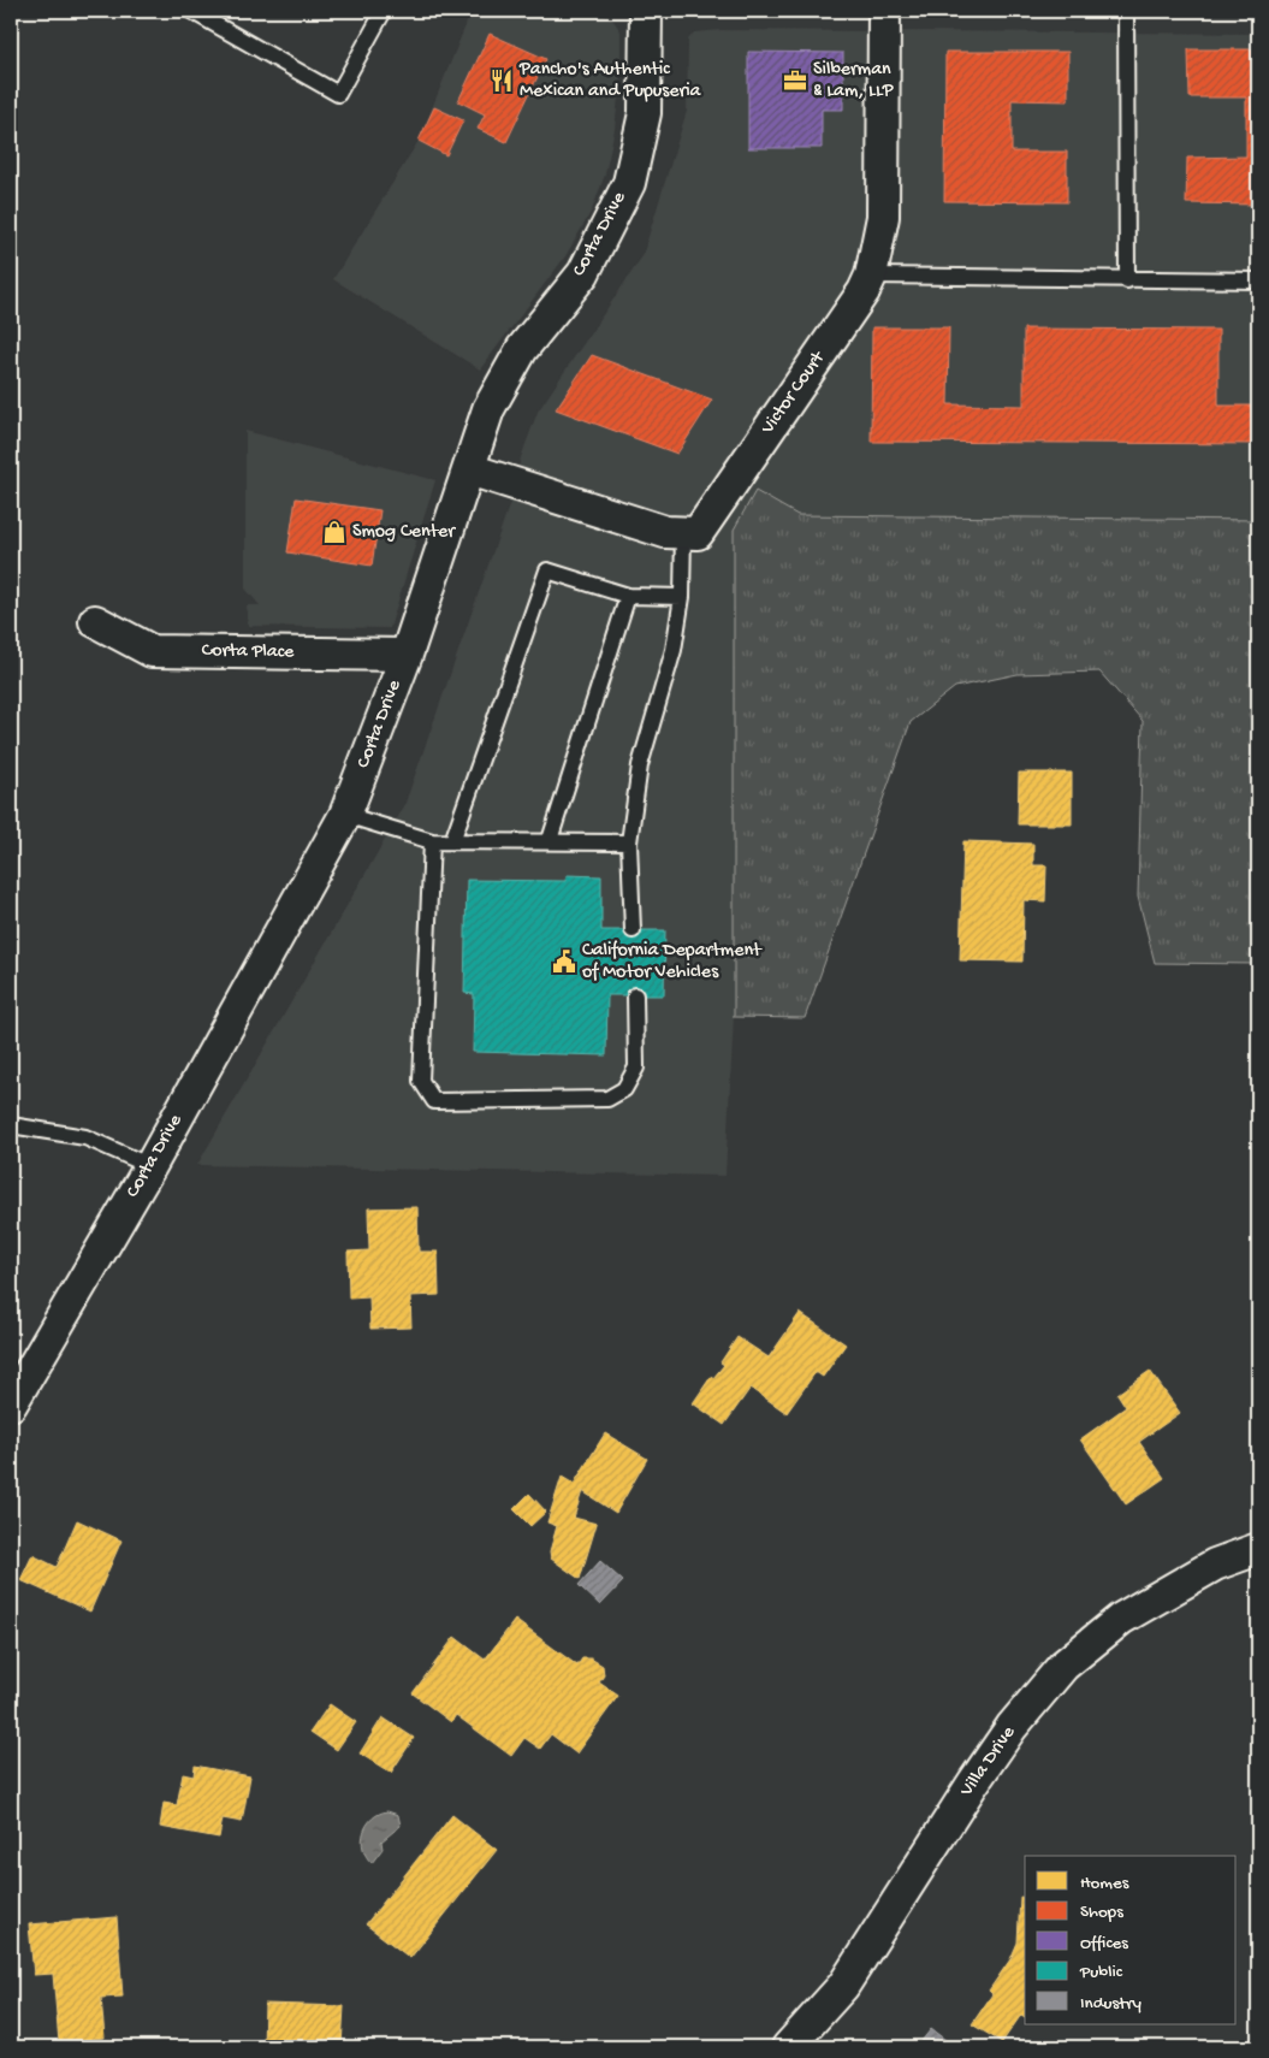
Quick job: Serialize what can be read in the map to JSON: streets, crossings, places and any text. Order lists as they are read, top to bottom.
{
  "streets": {
    "street": [
      "Corta Drive",
      "Victor Court",
      "Corta Place",
      "Villa Drive"
    ]
  },
  "crossings": [
    ["Corta Drive", "Corta Place"]
  ],
  "places": {
    "restaurant": ["Pancho's Authentic Mexican and Pupuseria"],
    "office": ["Silberman & Lam, LLP"],
    "shop": ["Smog Center"],
    "public building": ["California Department of Motor Vehicles"]
  },
  "legend": [
    "Homes",
    "Shops",
    "Offices",
    "Public",
    "Industry"
  ]
}
